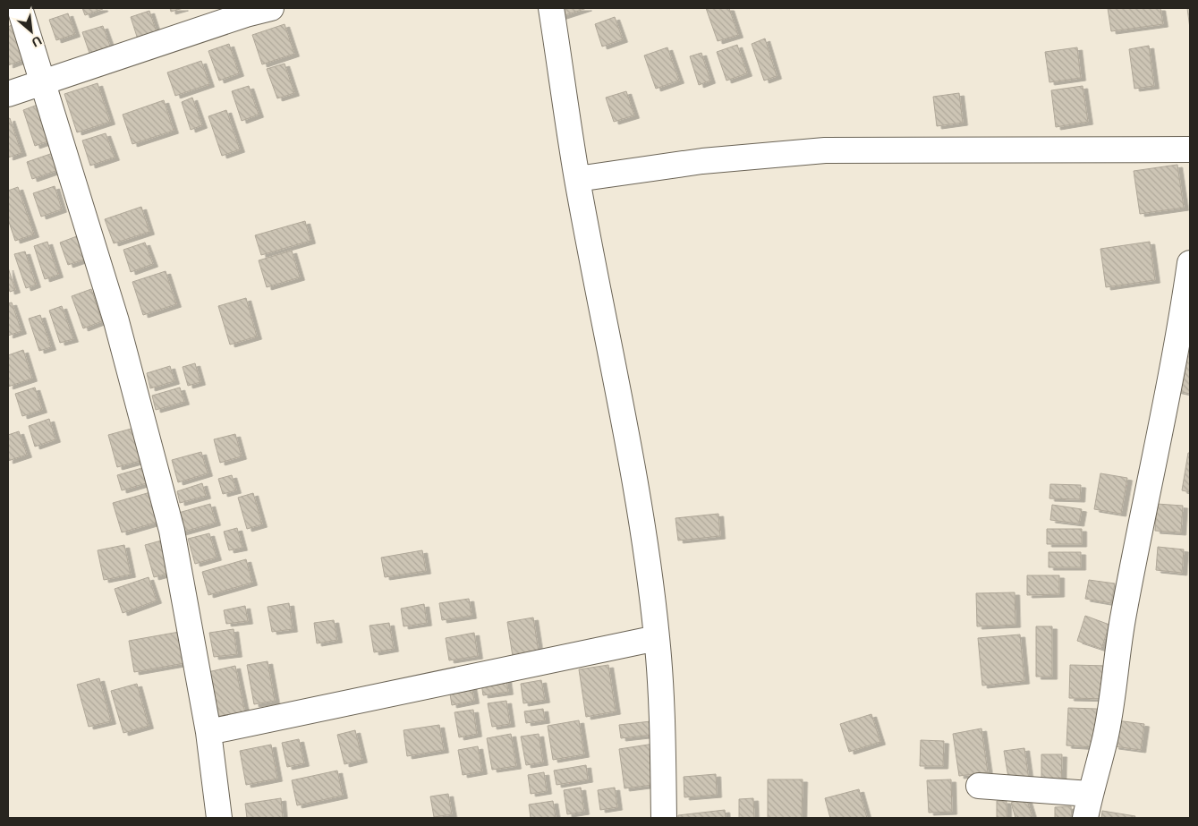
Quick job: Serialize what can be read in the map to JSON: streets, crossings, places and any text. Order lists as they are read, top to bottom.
{
  "north": "bottom right"
}
